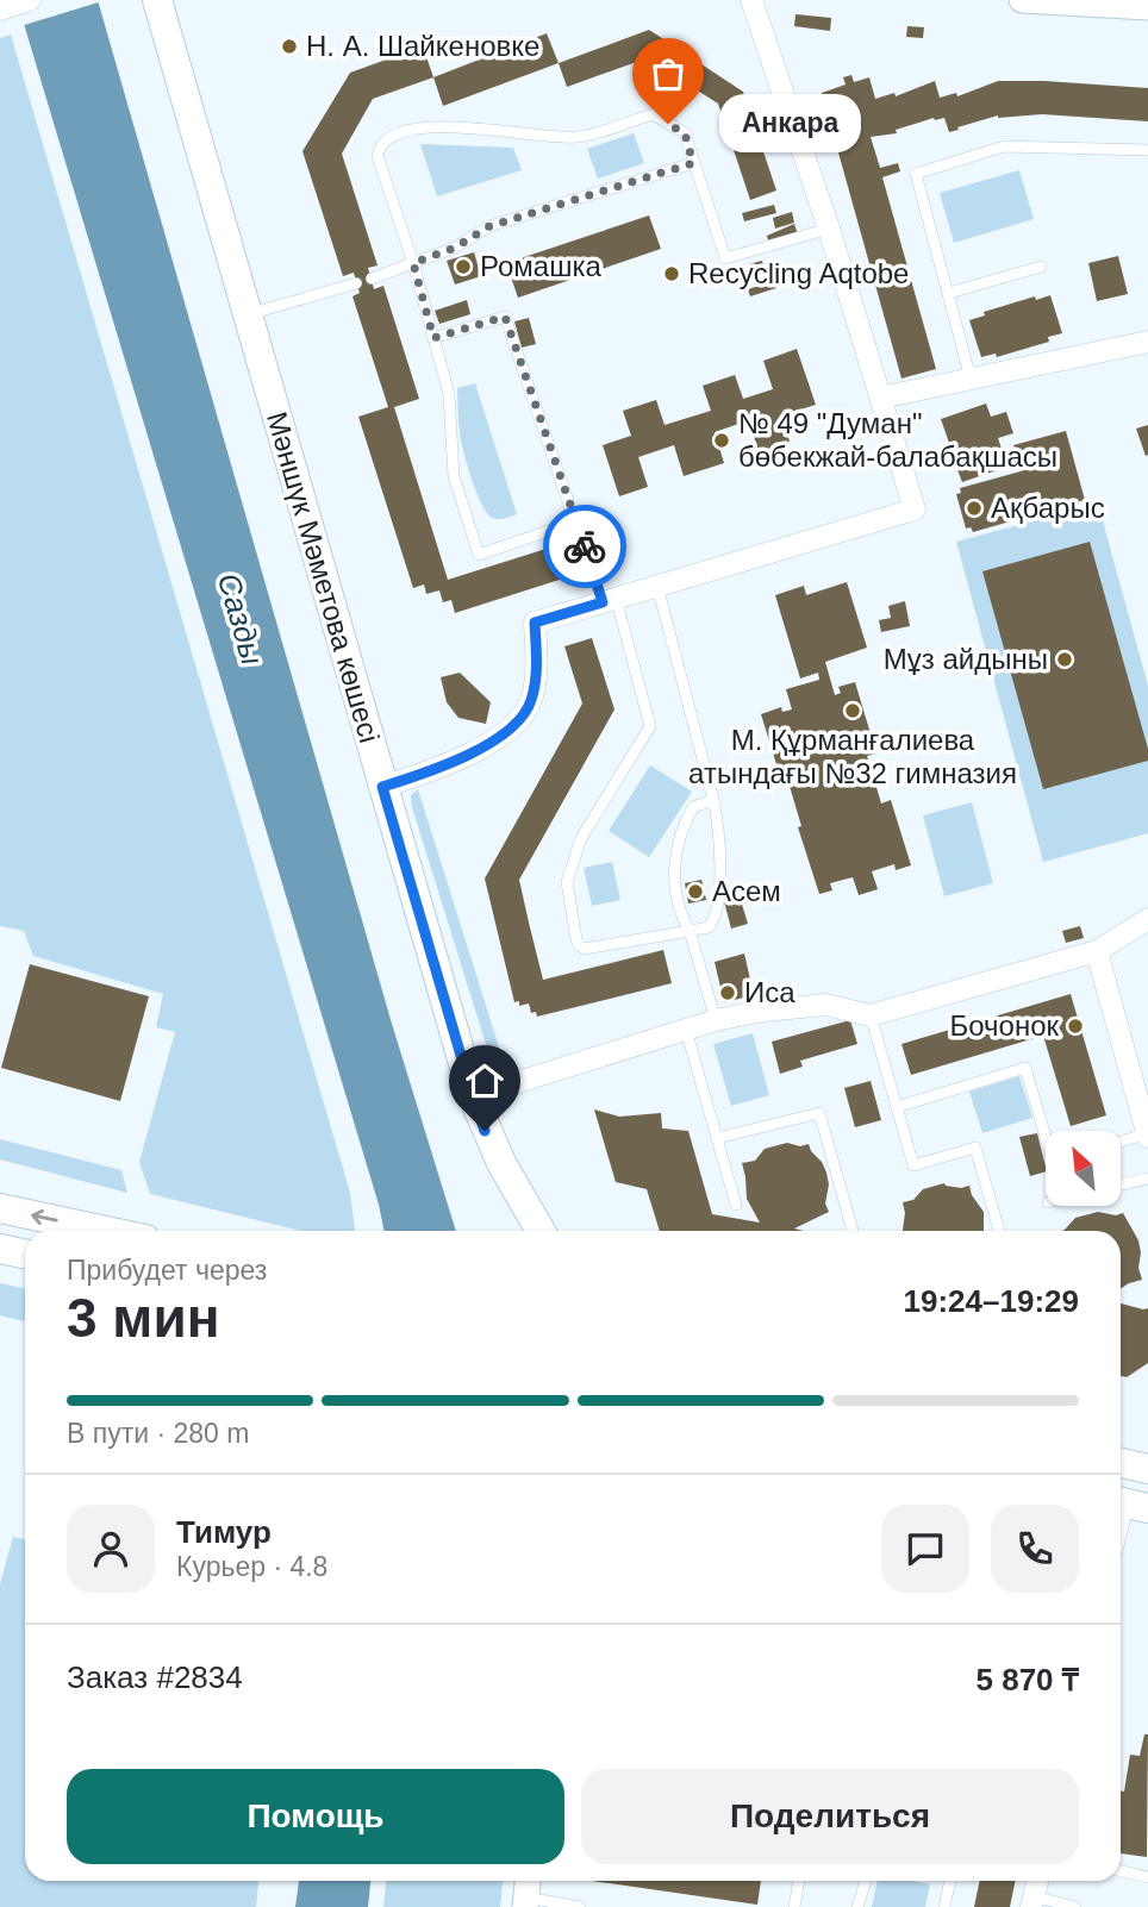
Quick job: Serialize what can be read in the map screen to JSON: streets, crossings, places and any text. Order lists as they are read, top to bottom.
{
  "streets": {
    "main road": ["Мәншүк Мәметова көшесі"]
  },
  "water": ["Сазды"],
  "places": [
    "Н. А. Шайкеновке",
    "Анкара",
    "Ромашка",
    "Recycling Aqtobe",
    "№ 49 \"Думан\" бөбекжай-балабақшасы",
    "Ақбарыс",
    "Мұз айдыны",
    "М. Құрманғалиева атындағы №32 гимназия",
    "Асем",
    "Иса",
    "Бочонок"
  ],
  "north": "top left",
  "page": {
    "bubble": "Анкара",
    "heading": ["3 мин", "Прибудет через", "19:24–19:29"],
    "panel": [
      "Тимур",
      "Курьер · 4.8",
      "Заказ #2834",
      "5 870 ₸"
    ],
    "bar": "В пути · 280 m",
    "buttons": ["Помощь", "Поделиться"]
  }
}
